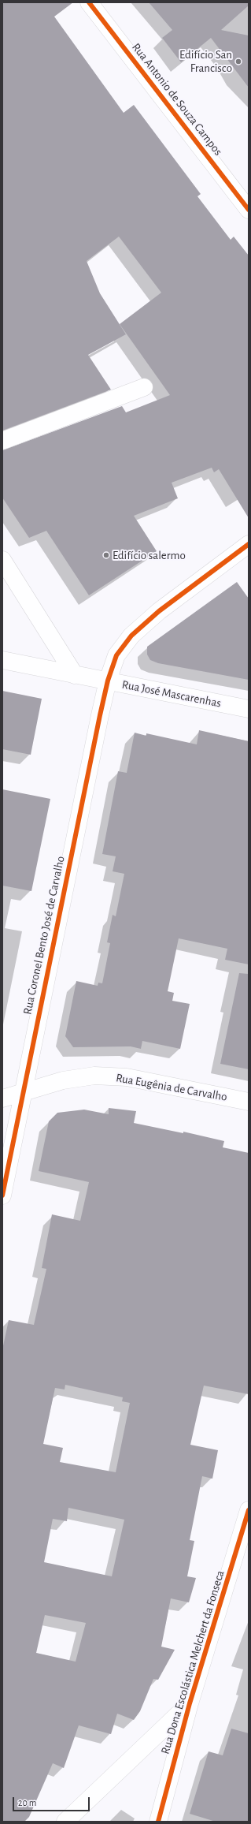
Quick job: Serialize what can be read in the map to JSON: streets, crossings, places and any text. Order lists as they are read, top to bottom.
{
  "streets": {
    "street": [
      "Rua Antonio de Souza Campos",
      "Rua José Mascarenhas",
      "Rua Coronel Bento José de Carvalho",
      "Rua Eugênia de Carvalho",
      "Rua Dona Escolástica Melchert da Fonseca"
    ]
  },
  "crossings": [
    ["Rua José Mascarenhas", "Rua Coronel Bento José de Carvalho"],
    ["Rua Coronel Bento José de Carvalho", "Rua Eugênia de Carvalho"]
  ],
  "places": ["Edifício San Francisco", "Edifício salermo"],
  "scale_bar": "20 m"
}
